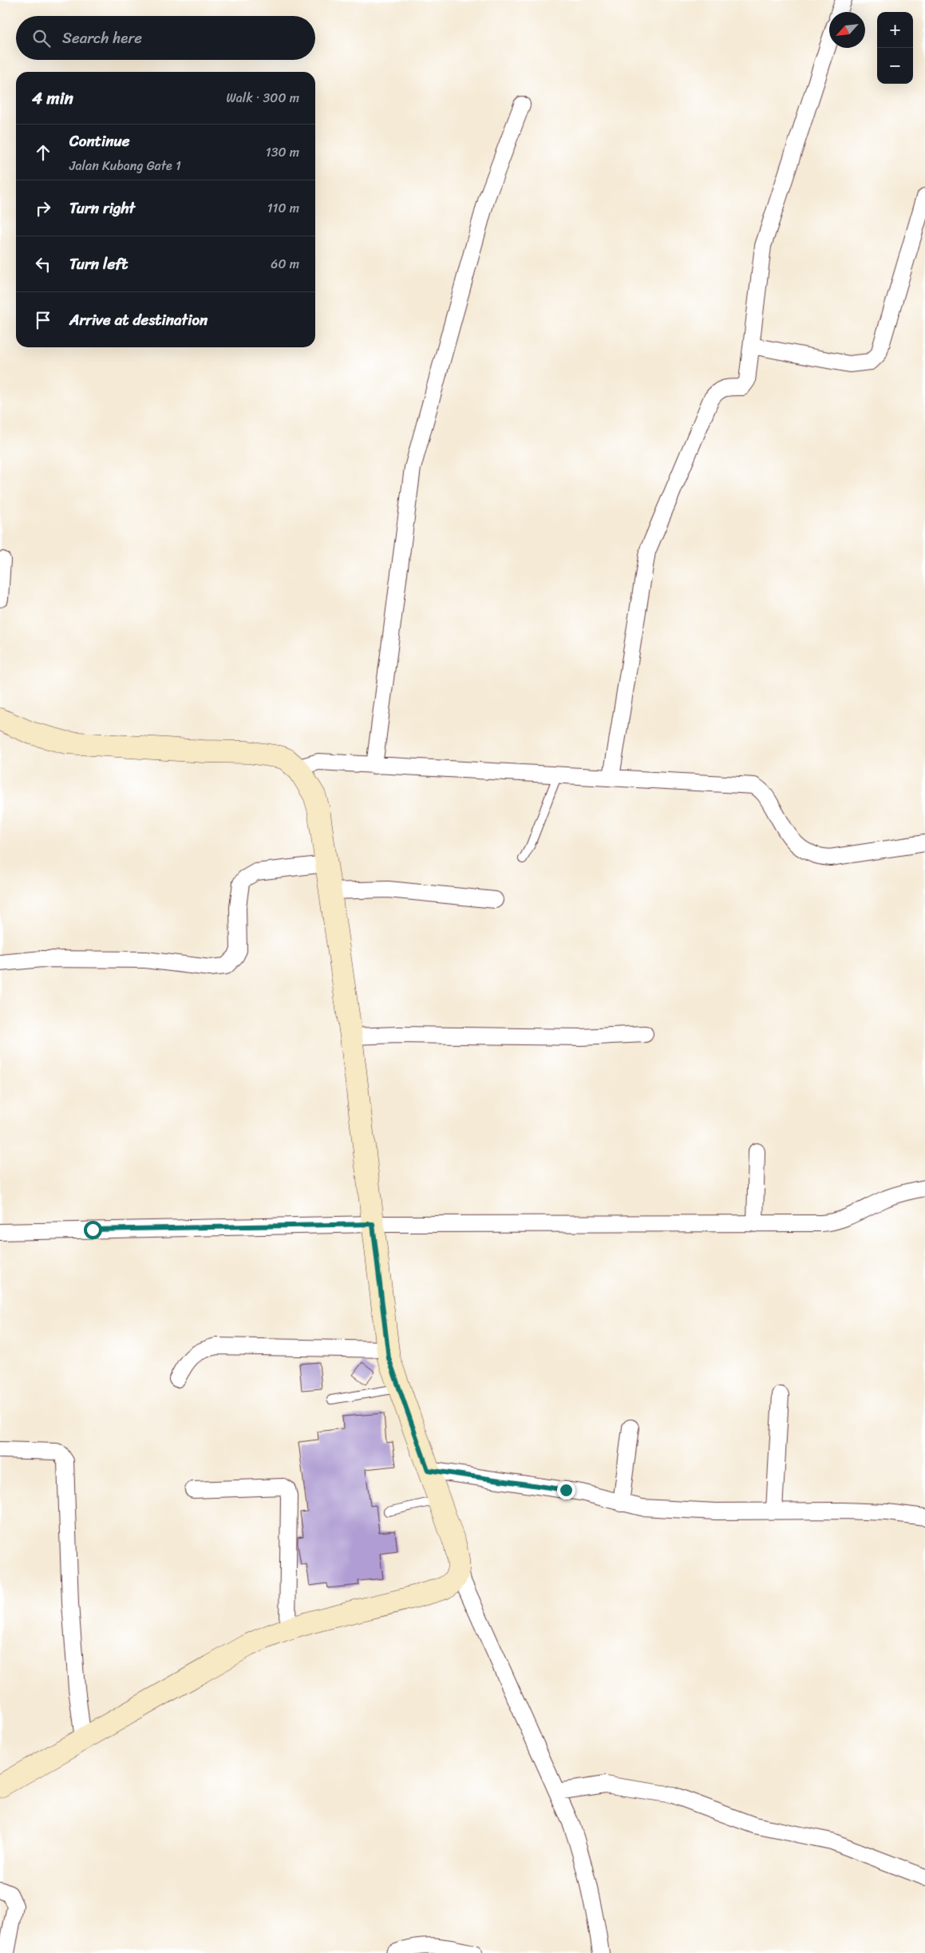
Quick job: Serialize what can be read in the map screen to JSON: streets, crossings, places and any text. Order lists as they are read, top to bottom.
{
  "north": "bottom left",
  "page": {
    "map_buttons": ["+", "−"],
    "search": "Search here",
    "heading": ["4 min", "Walk · 300 m"],
    "list": [
      ["Continue", "Jalan Kubang Gate 1", "130 m"],
      ["Turn right", "110 m"],
      ["Turn left", "60 m"],
      "Arrive at destination"
    ]
  }
}
